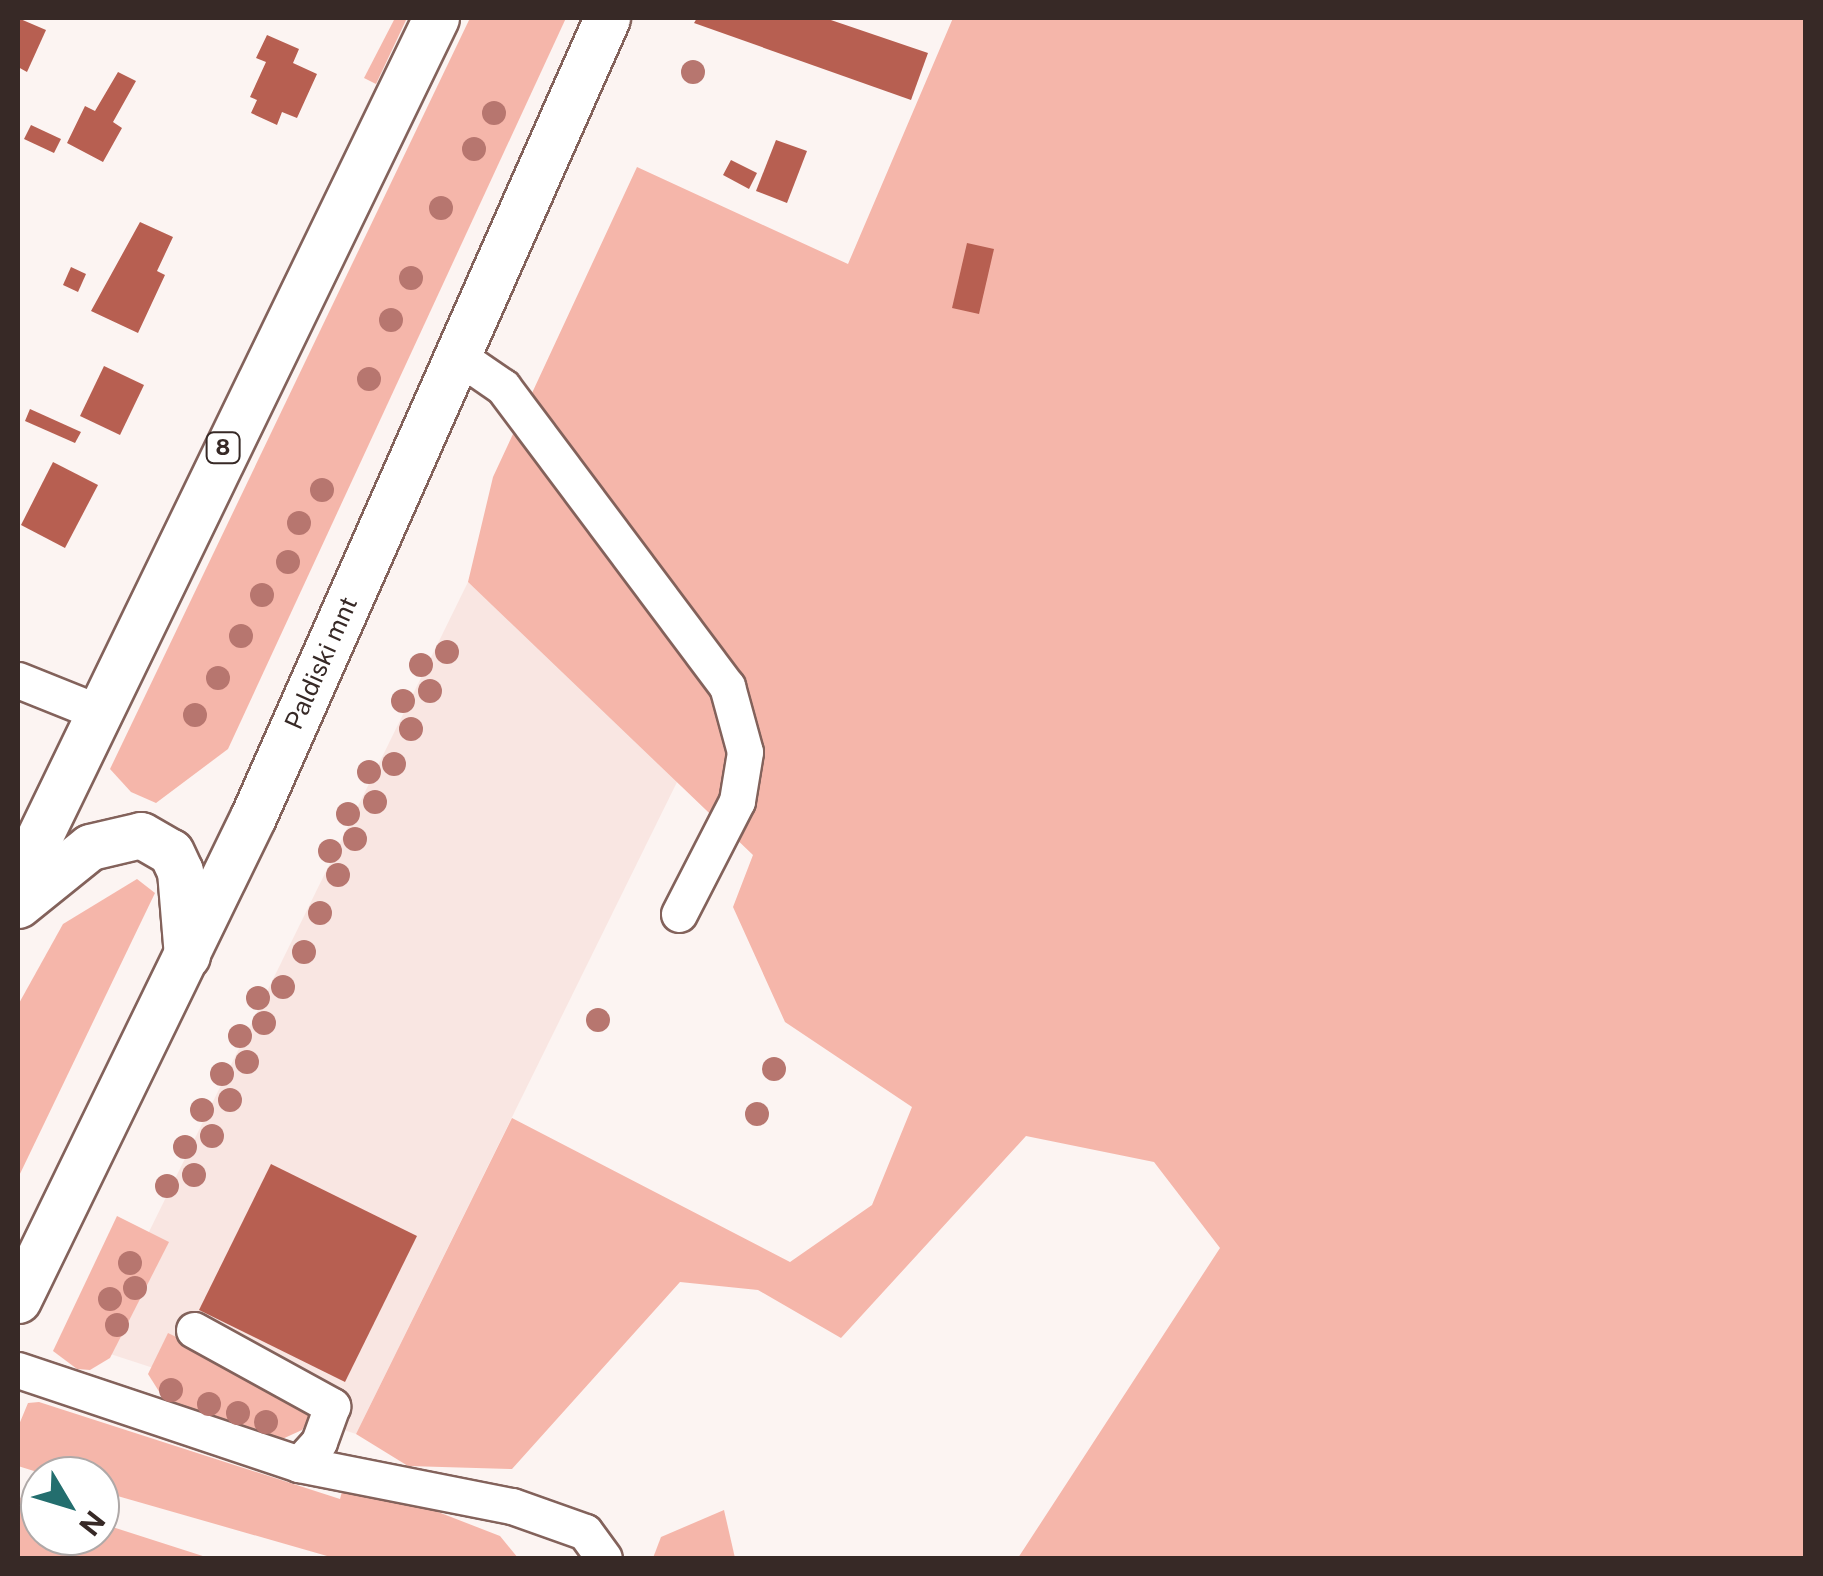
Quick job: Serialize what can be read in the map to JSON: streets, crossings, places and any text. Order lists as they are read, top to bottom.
{
  "streets": {
    "main road": ["8", "Paldiski mnt"]
  },
  "north": "bottom right"
}
